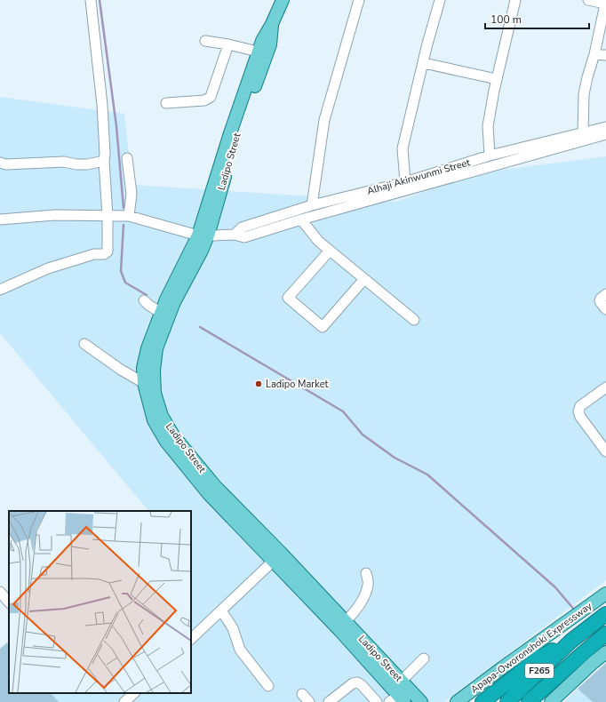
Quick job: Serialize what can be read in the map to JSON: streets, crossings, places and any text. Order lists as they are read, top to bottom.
{
  "streets": {
    "highway": ["Apapa-Oworonshoki Expressway", "F265"],
    "main road": ["Ladipo Street"],
    "street": ["Alhaji Akinwunmi Street"]
  },
  "crossings": [
    ["Ladipo Street", "Alhaji Akinwunmi Street"]
  ],
  "places": ["Ladipo Market"],
  "scale_bar": "100 m"
}
